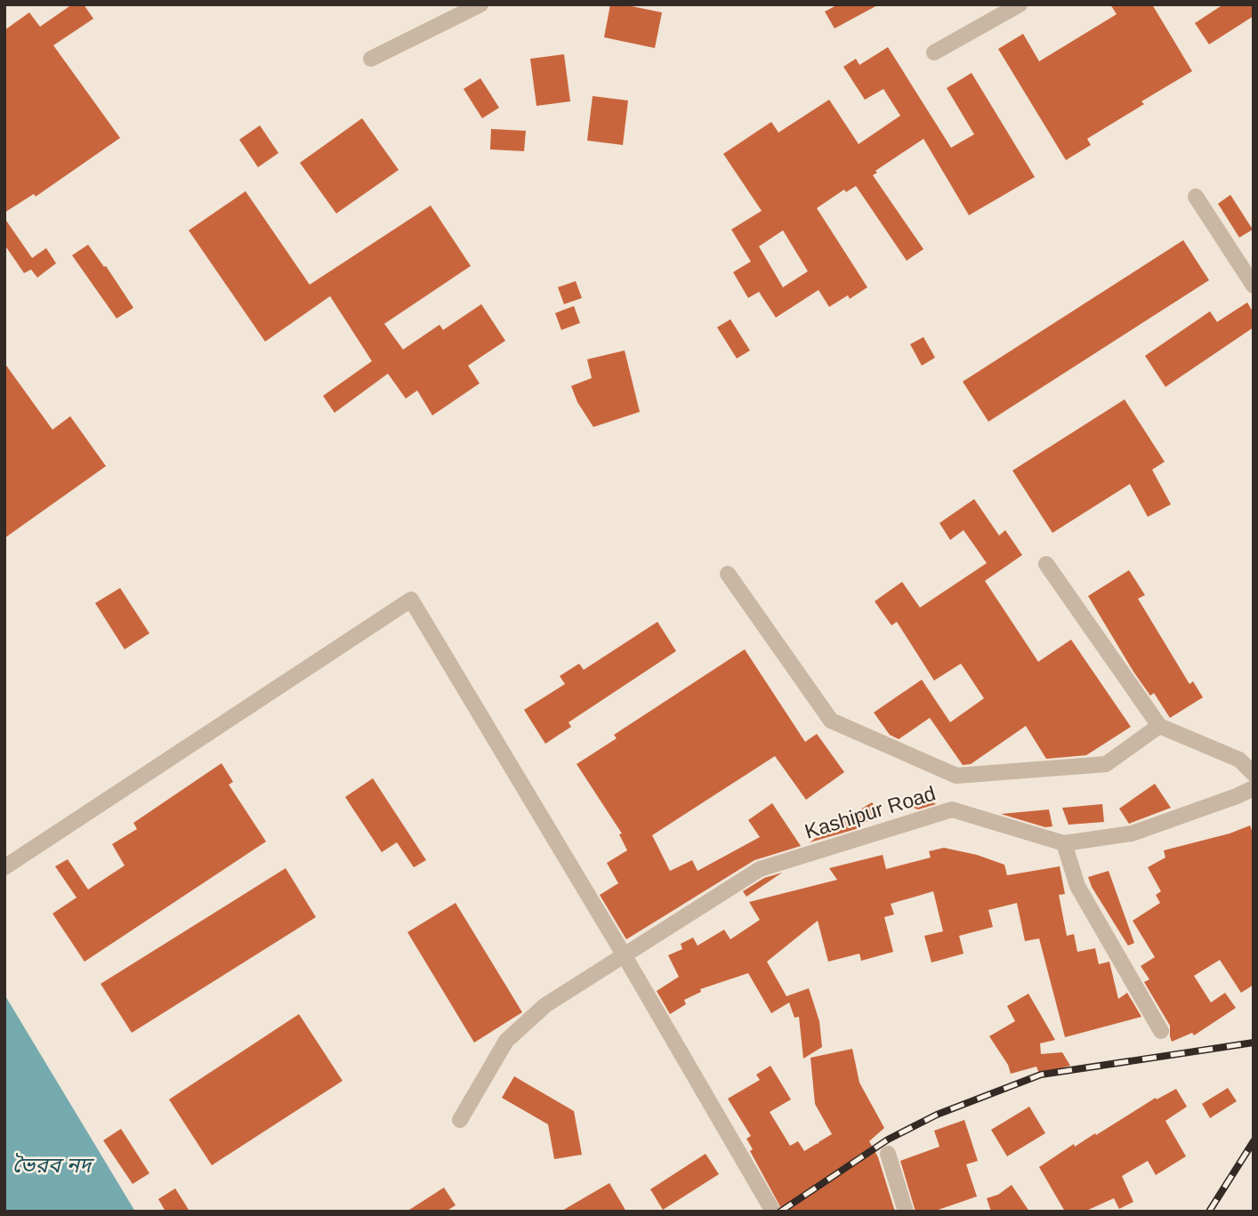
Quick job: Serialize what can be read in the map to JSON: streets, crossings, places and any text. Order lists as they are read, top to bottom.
{
  "streets": {
    "street": ["Kashipur Road"]
  },
  "water": ["ভৈরব নদ"]
}
